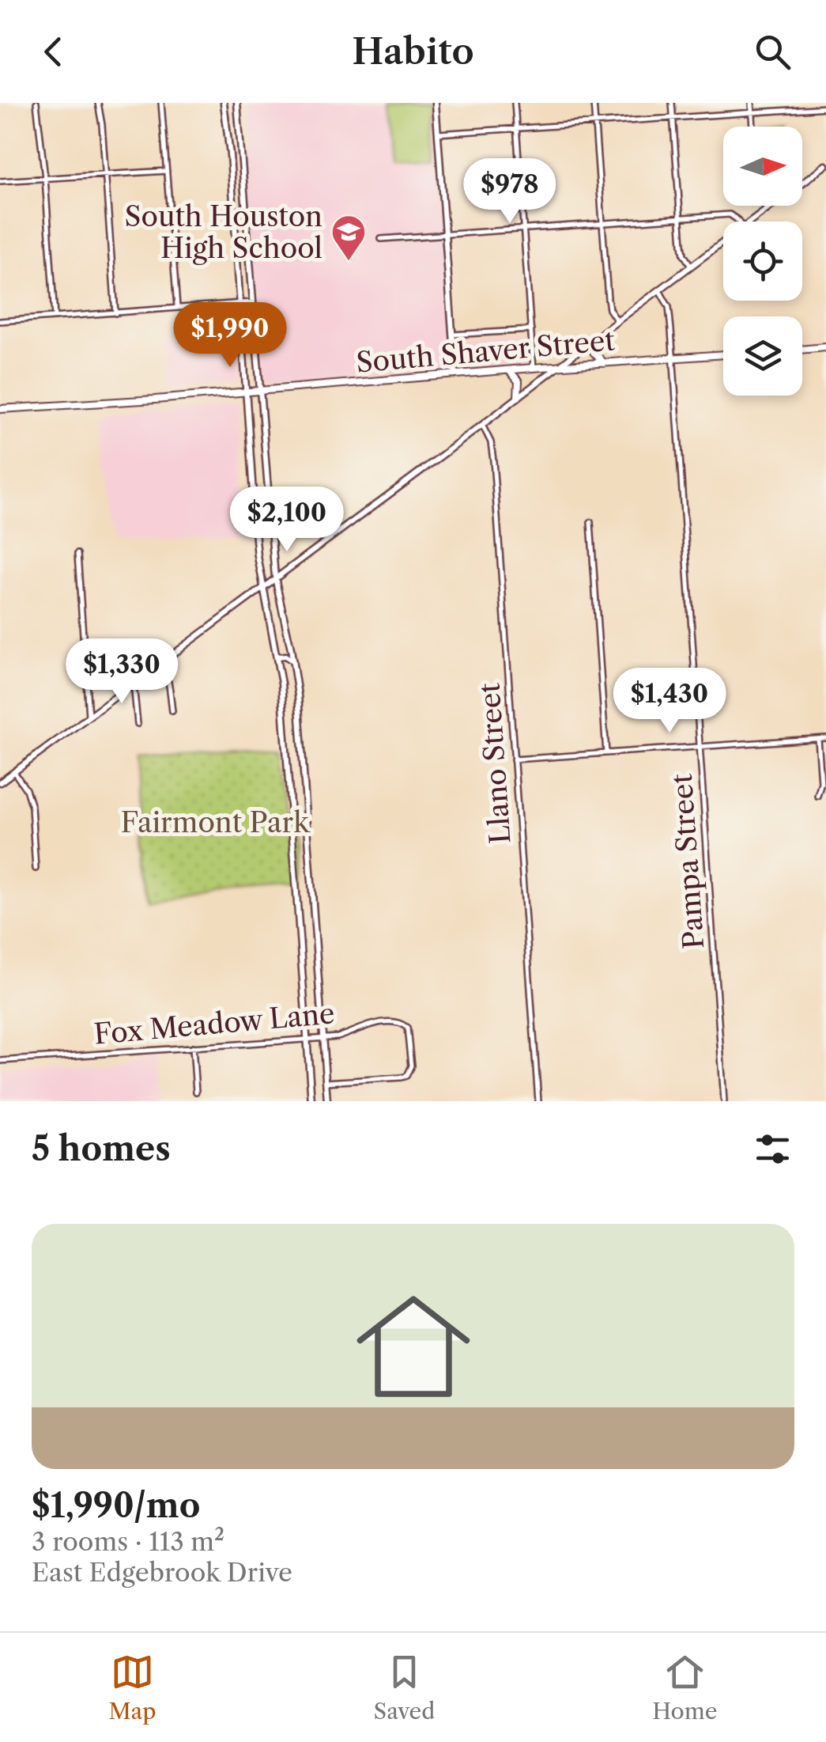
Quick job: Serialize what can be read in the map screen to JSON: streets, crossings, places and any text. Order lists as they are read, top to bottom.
{
  "streets": {
    "main road": ["South Shaver Street"],
    "street": ["Llano Street", "Pampa Street", "Fox Meadow Lane"]
  },
  "crossings": [
    ["South Shaver Street", "Pampa Street"]
  ],
  "parks": ["Fairmont Park"],
  "places": {
    "school or university": ["South Houston High School"]
  },
  "north": "right",
  "page": {
    "header": "Habito",
    "price": [
      "$978",
      "$1,990",
      "$2,100",
      "$1,330",
      "$1,430"
    ],
    "heading": "5 homes",
    "list": [
      {
        "name": "$1,990/mo",
        "note": "3 rooms · 113 m² · East Edgebrook Drive"
      }
    ],
    "tabs": ["Map", "Saved", "Home"]
  }
}
